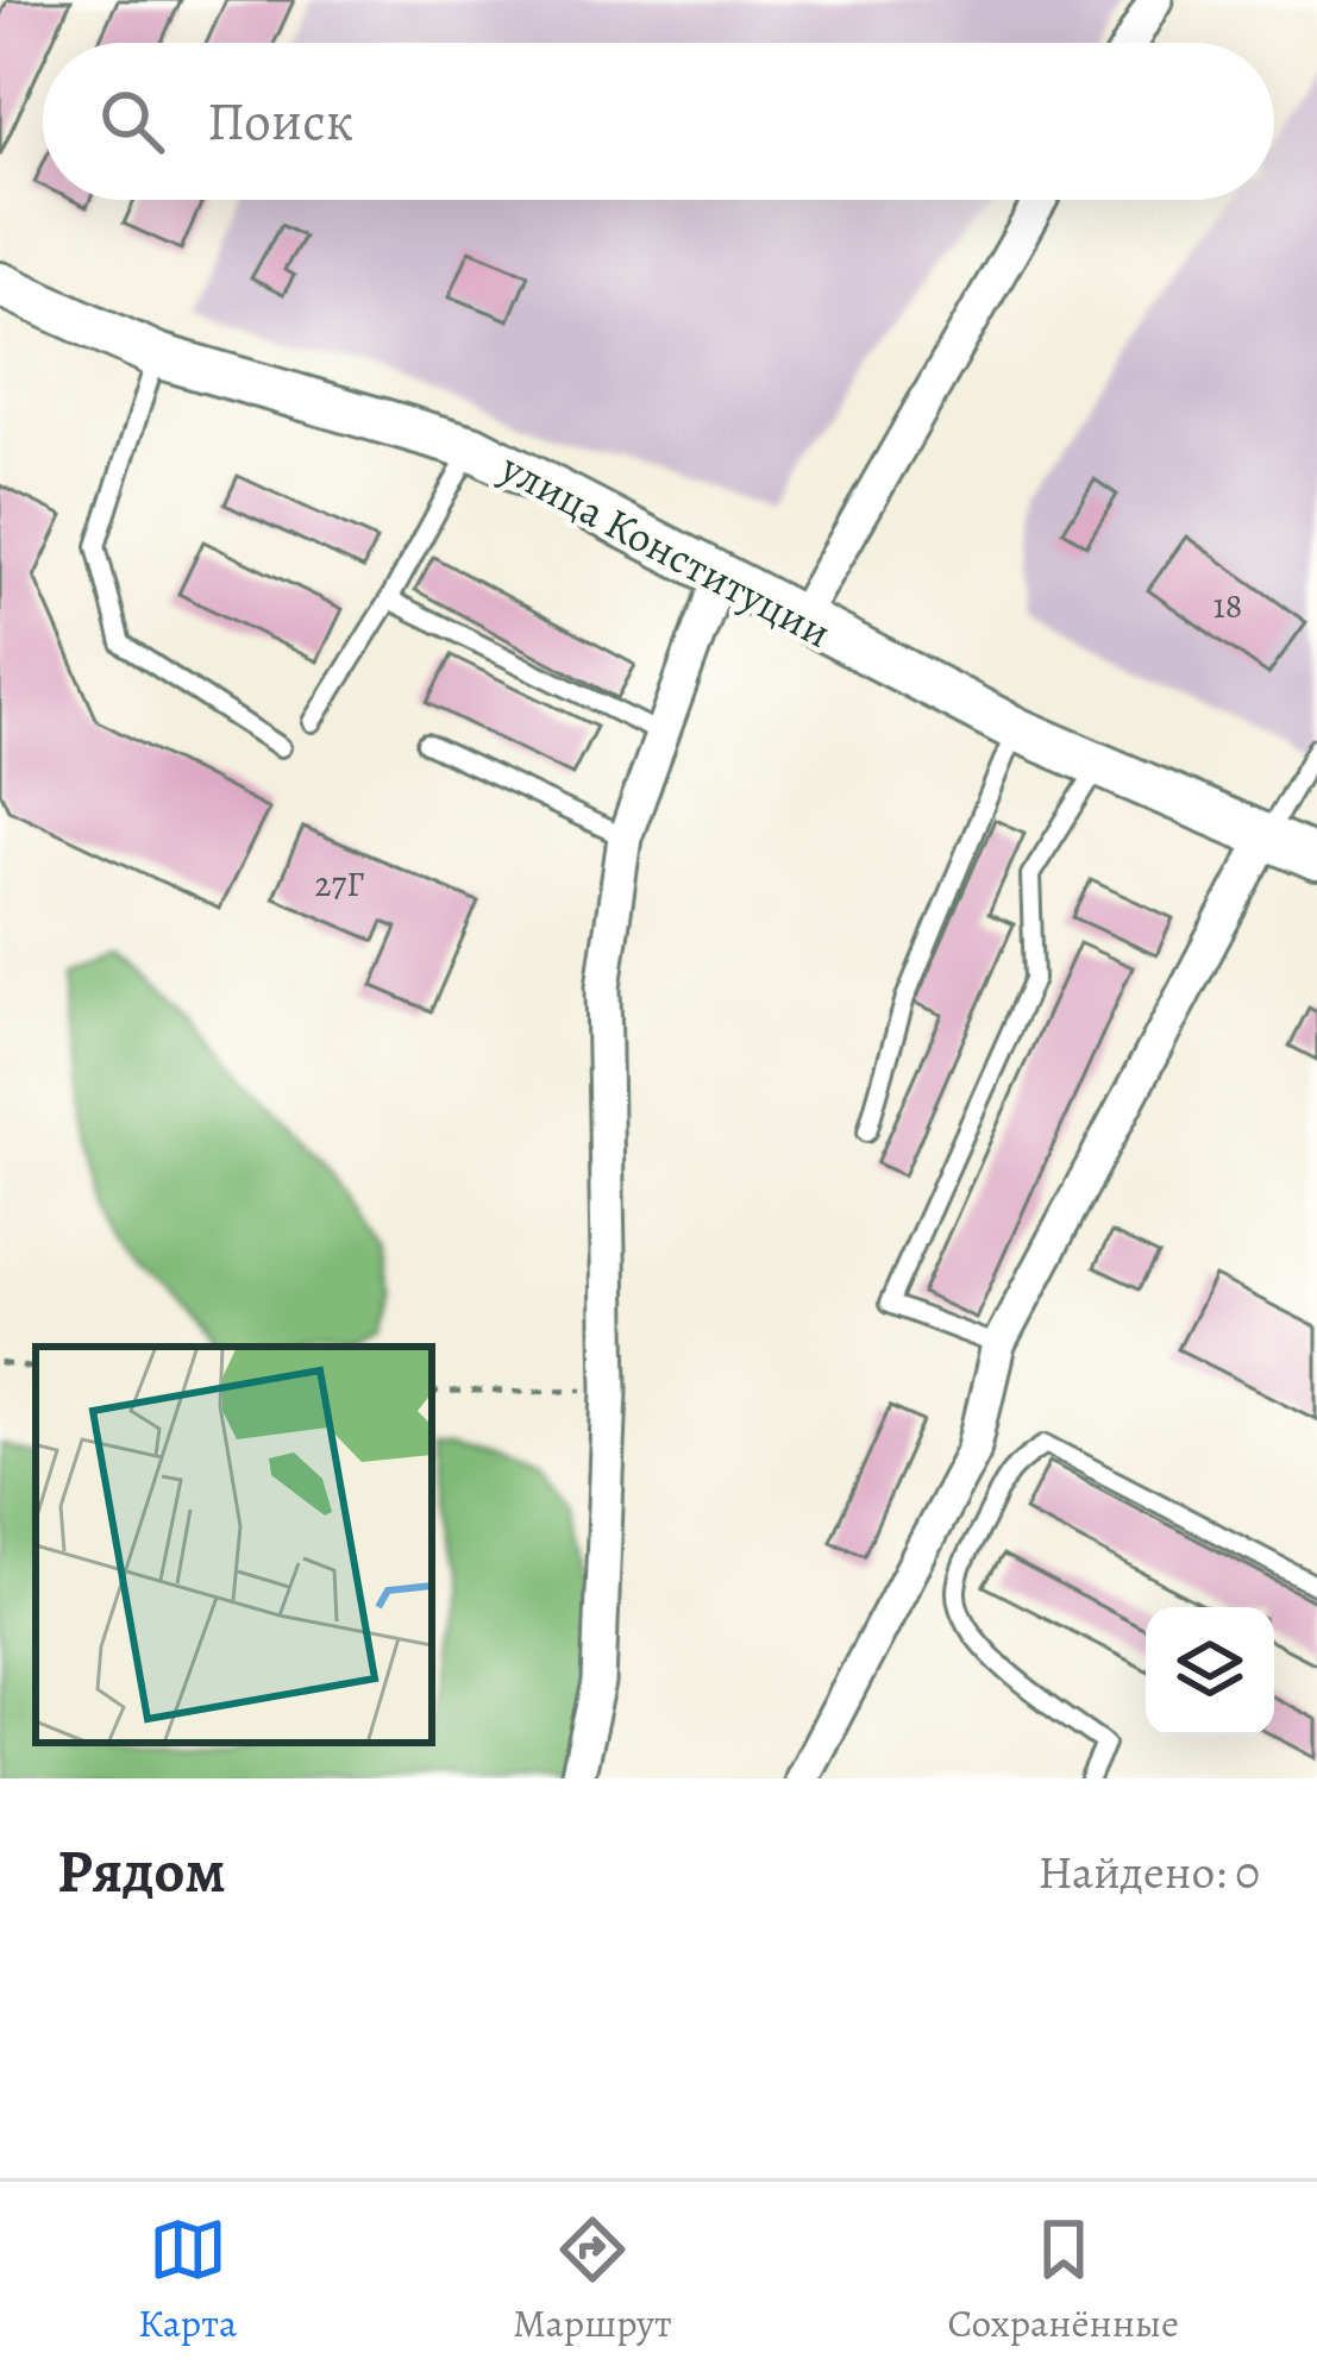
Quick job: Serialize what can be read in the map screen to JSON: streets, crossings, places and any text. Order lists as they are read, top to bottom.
{
  "streets": {
    "main road": ["улица Конституции"]
  },
  "house_numbers": ["18", "27Г"],
  "page": {
    "search": "Поиск",
    "heading": ["Рядом", "Найдено: 0"],
    "nav": ["Карта", "Маршрут", "Сохранённые"]
  }
}
